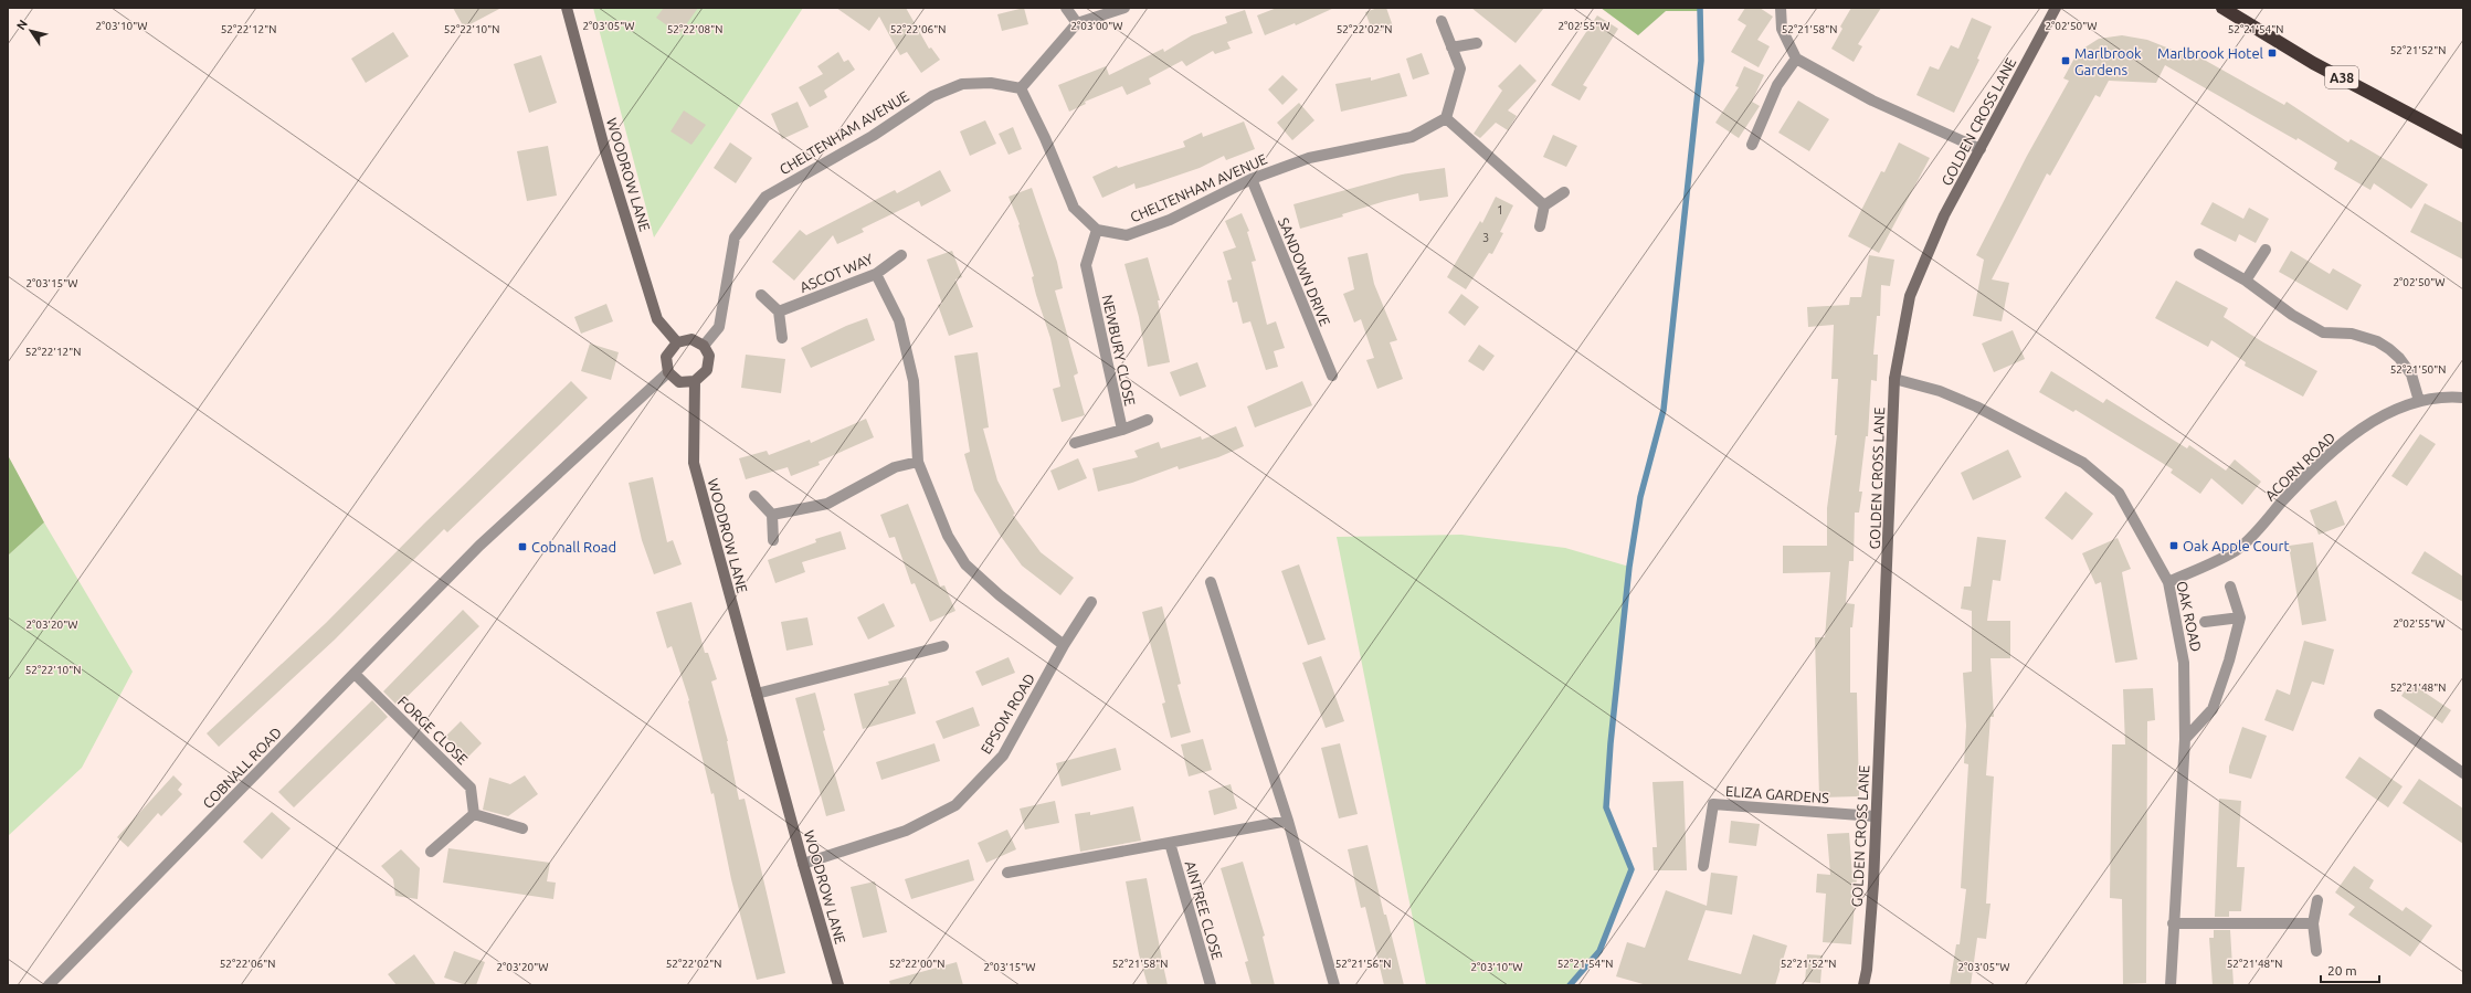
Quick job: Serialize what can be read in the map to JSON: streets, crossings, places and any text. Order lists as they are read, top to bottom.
{
  "streets": {
    "highway": ["A38"],
    "street": [
      "GOLDEN CROSS LANE",
      "CHELTENHAM AVENUE",
      "WOODROW LANE",
      "SANDOWN DRIVE",
      "ASCOT WAY",
      "NEWBURY CLOSE",
      "ACORN ROAD",
      "OAK ROAD",
      "EPSOM ROAD",
      "FORGE CLOSE",
      "COBNALL ROAD",
      "ELIZA GARDENS",
      "AINTREE CLOSE"
    ]
  },
  "crossings": [
    ["GOLDEN CROSS LANE", "OAK ROAD"],
    ["GOLDEN CROSS LANE", "ELIZA GARDENS"],
    ["CHELTENHAM AVENUE", "WOODROW LANE"],
    ["CHELTENHAM AVENUE", "SANDOWN DRIVE"],
    ["CHELTENHAM AVENUE", "NEWBURY CLOSE"],
    ["CHELTENHAM AVENUE", "COBNALL ROAD"],
    ["WOODROW LANE", "EPSOM ROAD"],
    ["WOODROW LANE", "COBNALL ROAD"],
    ["ACORN ROAD", "OAK ROAD"],
    ["FORGE CLOSE", "COBNALL ROAD"]
  ],
  "places": {
    "transit": [
      "Marlbrook Hotel",
      "Marlbrook Gardens",
      "Oak Apple Court",
      "Cobnall Road"
    ]
  },
  "house_numbers": ["1", "3"],
  "scale_bar": "20 m",
  "north": "top left",
  "coordinates": [
    "2°03'10\"W",
    "2°03'05\"W",
    "2°03'00\"W",
    "2°02'55\"W",
    "2°02'50\"W",
    "52°22'12\"N",
    "52°22'10\"N",
    "52°22'08\"N",
    "52°22'06\"N",
    "52°22'02\"N",
    "52°21'58\"N",
    "52°21'54\"N",
    "52°21'52\"N",
    "2°03'15\"W",
    "52°21'50\"N",
    "2°03'20\"W",
    "52°21'48\"N",
    "52°22'00\"N",
    "52°21'56\"N"
  ]
}
